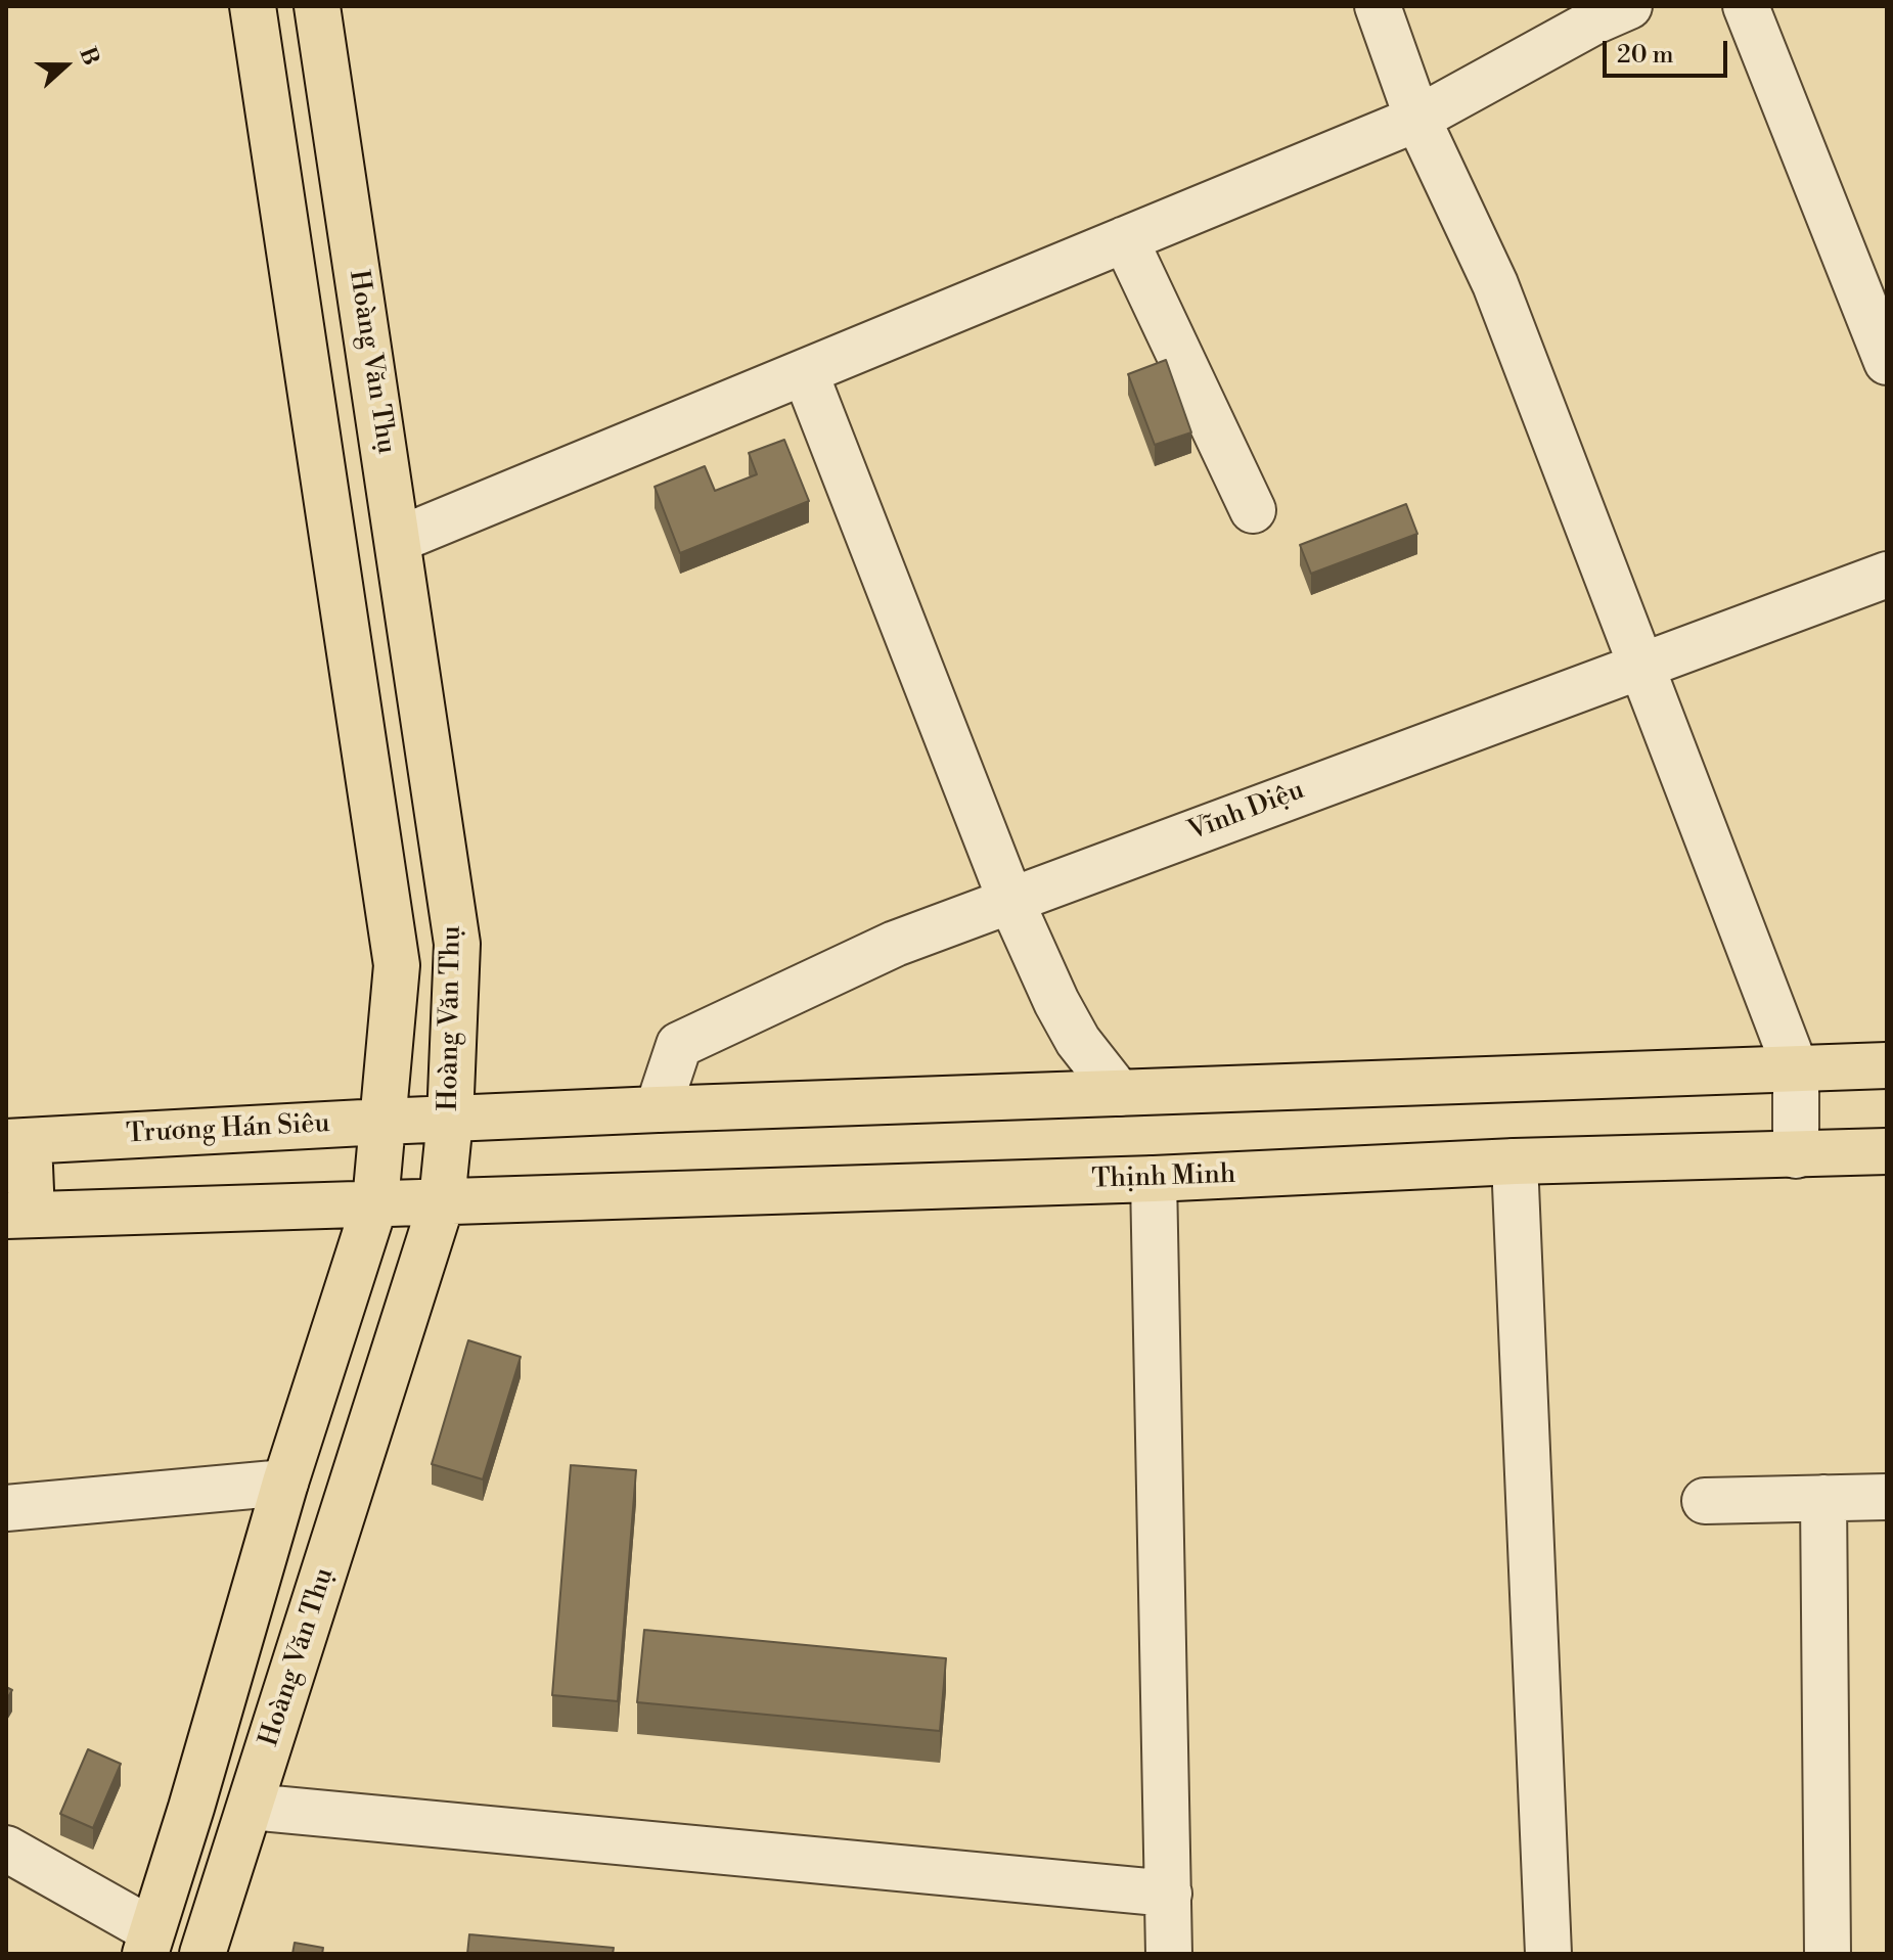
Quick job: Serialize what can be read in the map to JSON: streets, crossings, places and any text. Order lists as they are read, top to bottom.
{
  "streets": {
    "main road": ["Hoàng Văn Thụ", "Trương Hán Siêu", "Thịnh Minh"],
    "street": ["Vĩnh Diệu"]
  },
  "crossings": [
    ["Hoàng Văn Thụ", "Trương Hán Siêu"],
    ["Hoàng Văn Thụ", "Thịnh Minh"]
  ],
  "scale_bar": "20 m",
  "north": "right"
}
